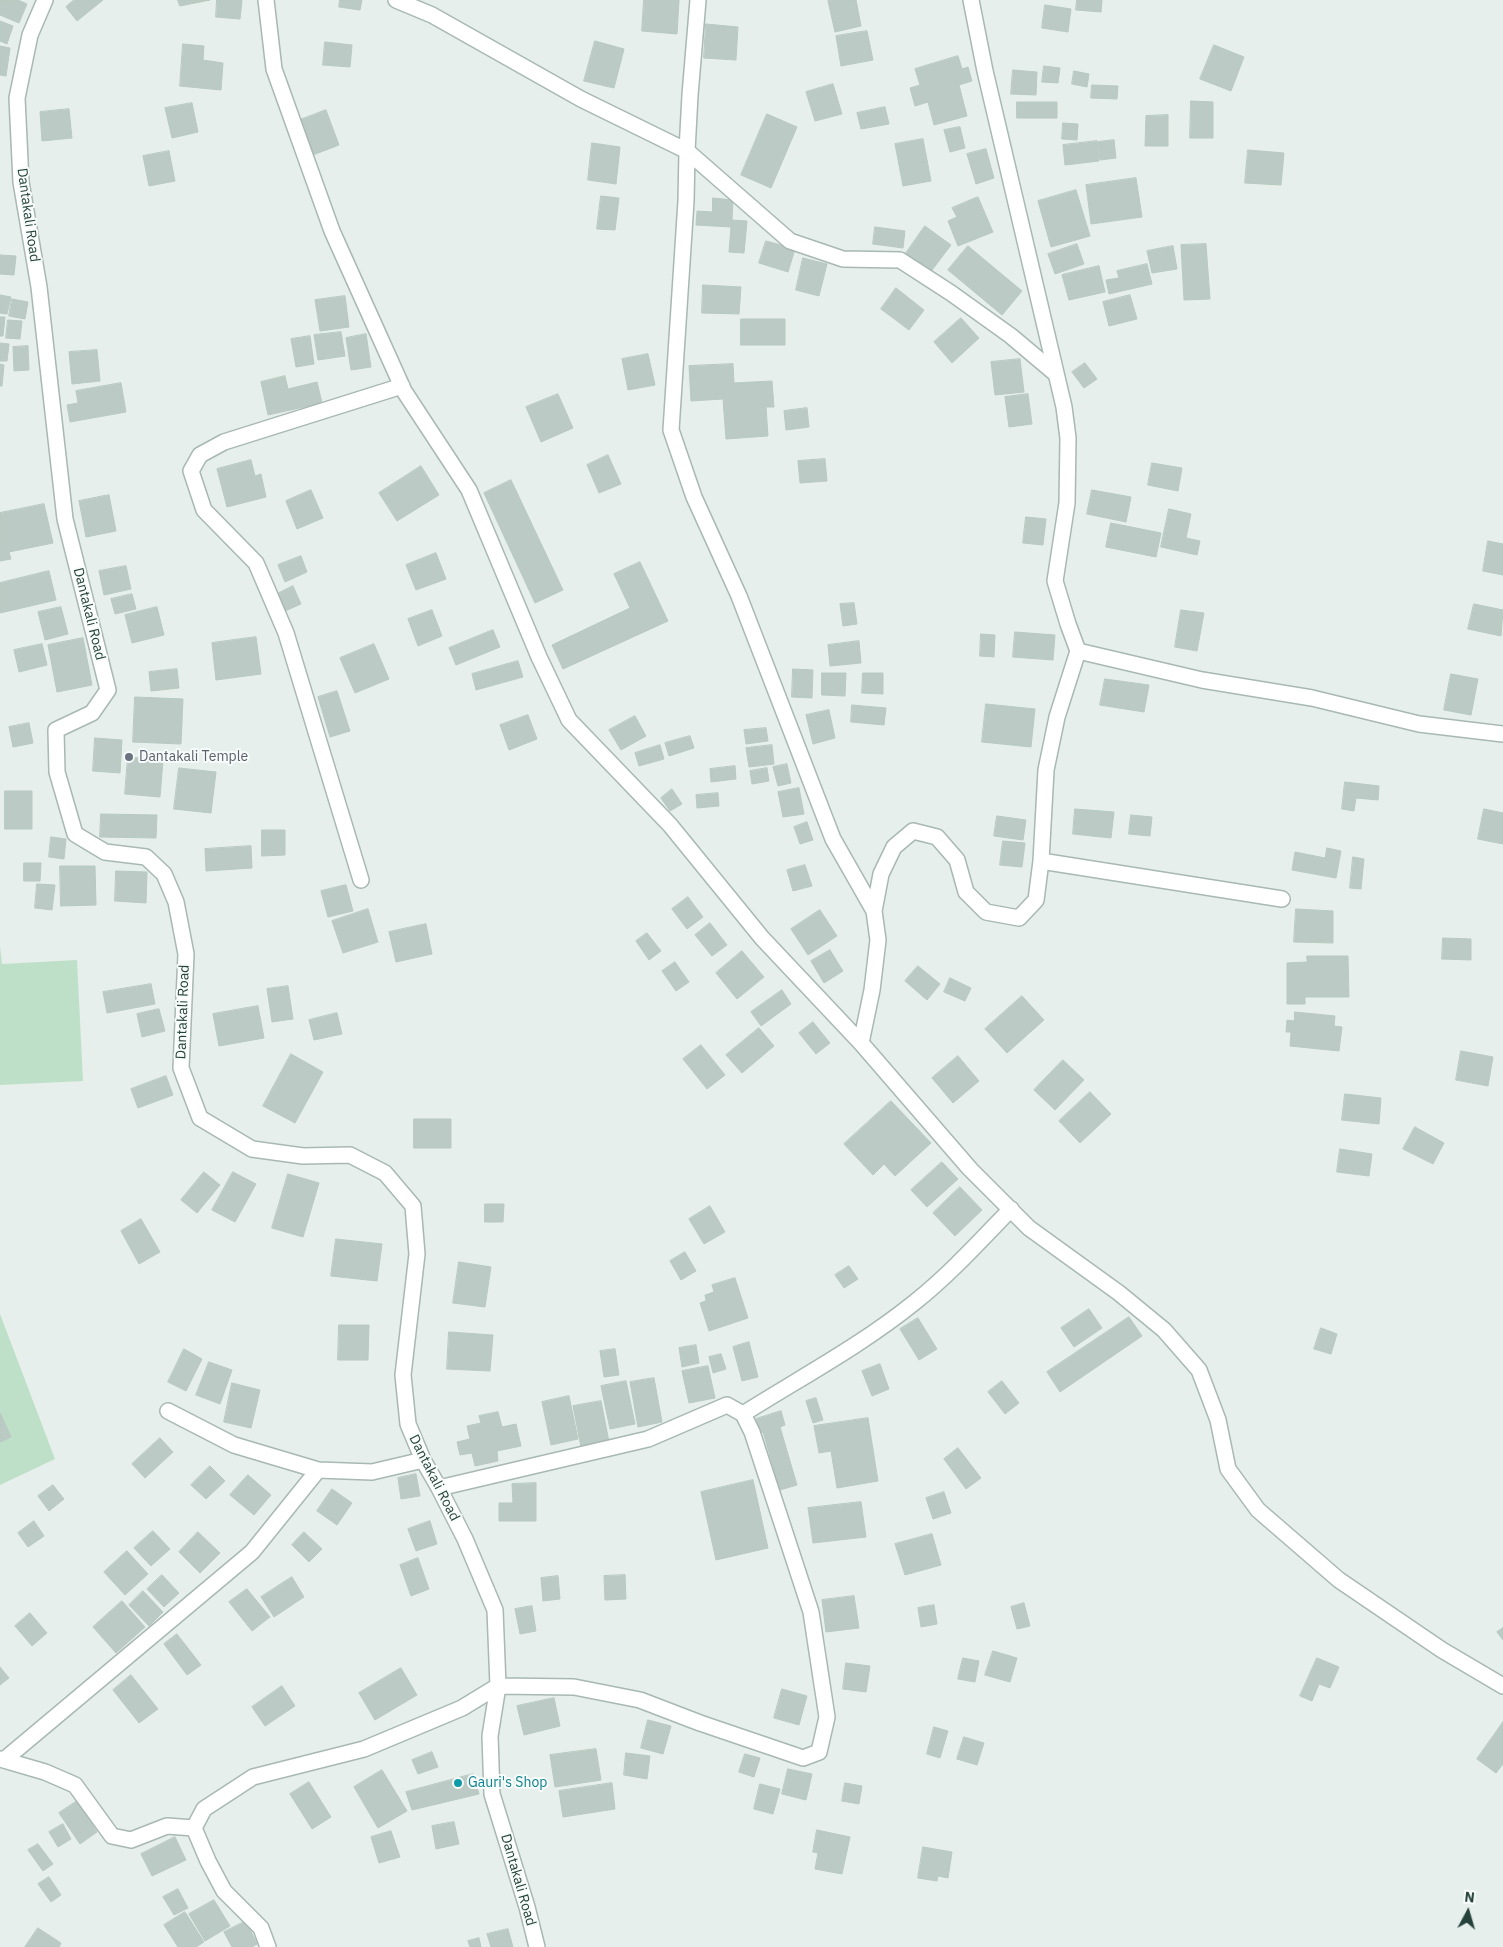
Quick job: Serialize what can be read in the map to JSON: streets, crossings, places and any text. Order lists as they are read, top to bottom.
{
  "streets": {
    "street": ["Dantakali Road"]
  },
  "places": ["Dantakali Temple", "Gauri's Shop"],
  "north": "top"
}
